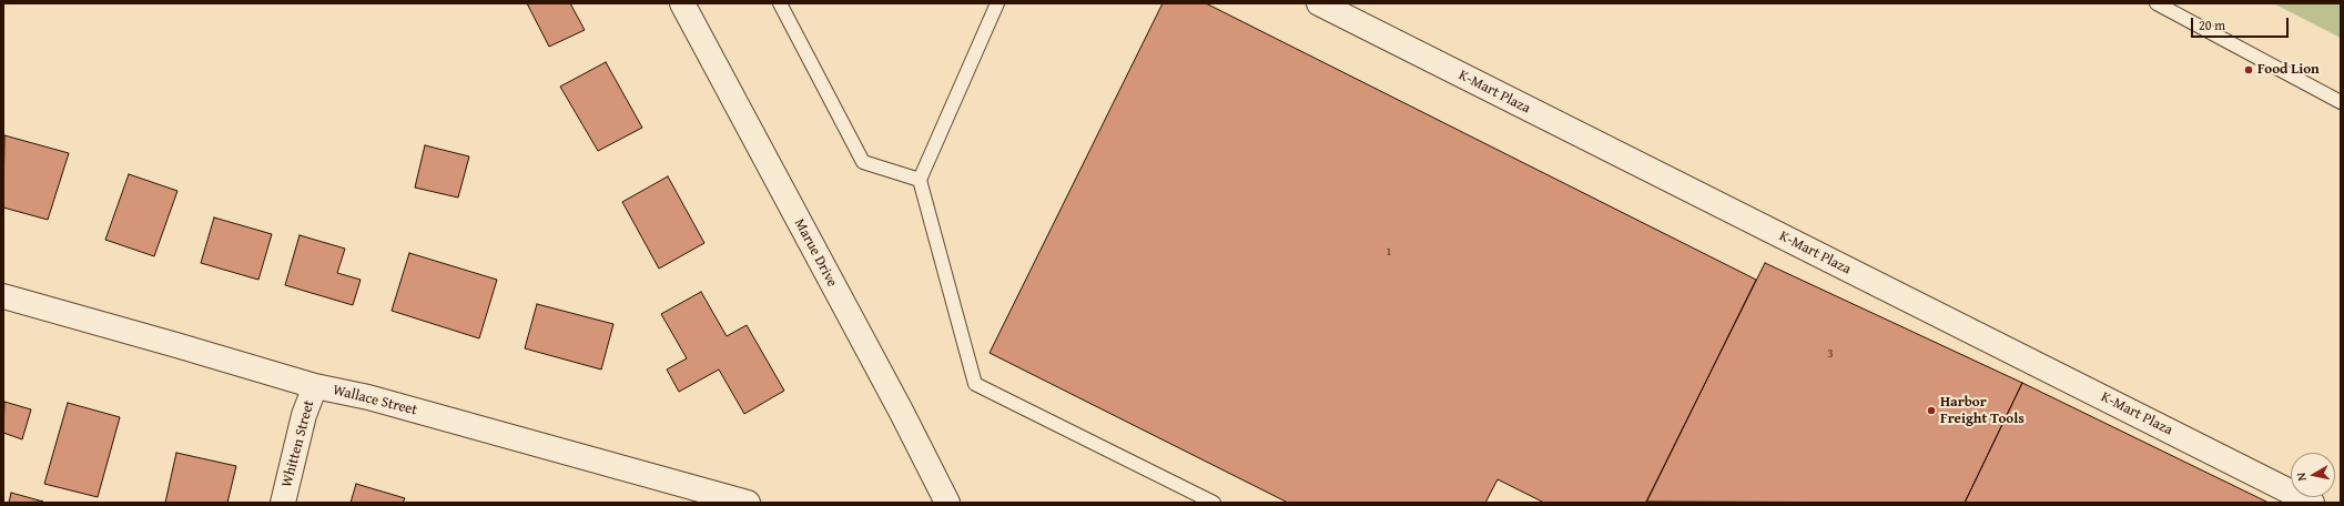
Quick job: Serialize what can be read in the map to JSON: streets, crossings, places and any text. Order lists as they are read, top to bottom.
{
  "streets": {
    "street": [
      "K-Mart Plaza",
      "Marue Drive",
      "Wallace Street",
      "Whitten Street"
    ]
  },
  "crossings": [
    ["Wallace Street", "Whitten Street"]
  ],
  "places": ["Food Lion", "Harbor Freight Tools"],
  "house_numbers": ["1", "3"],
  "scale_bar": "20 m",
  "north": "left"
}
